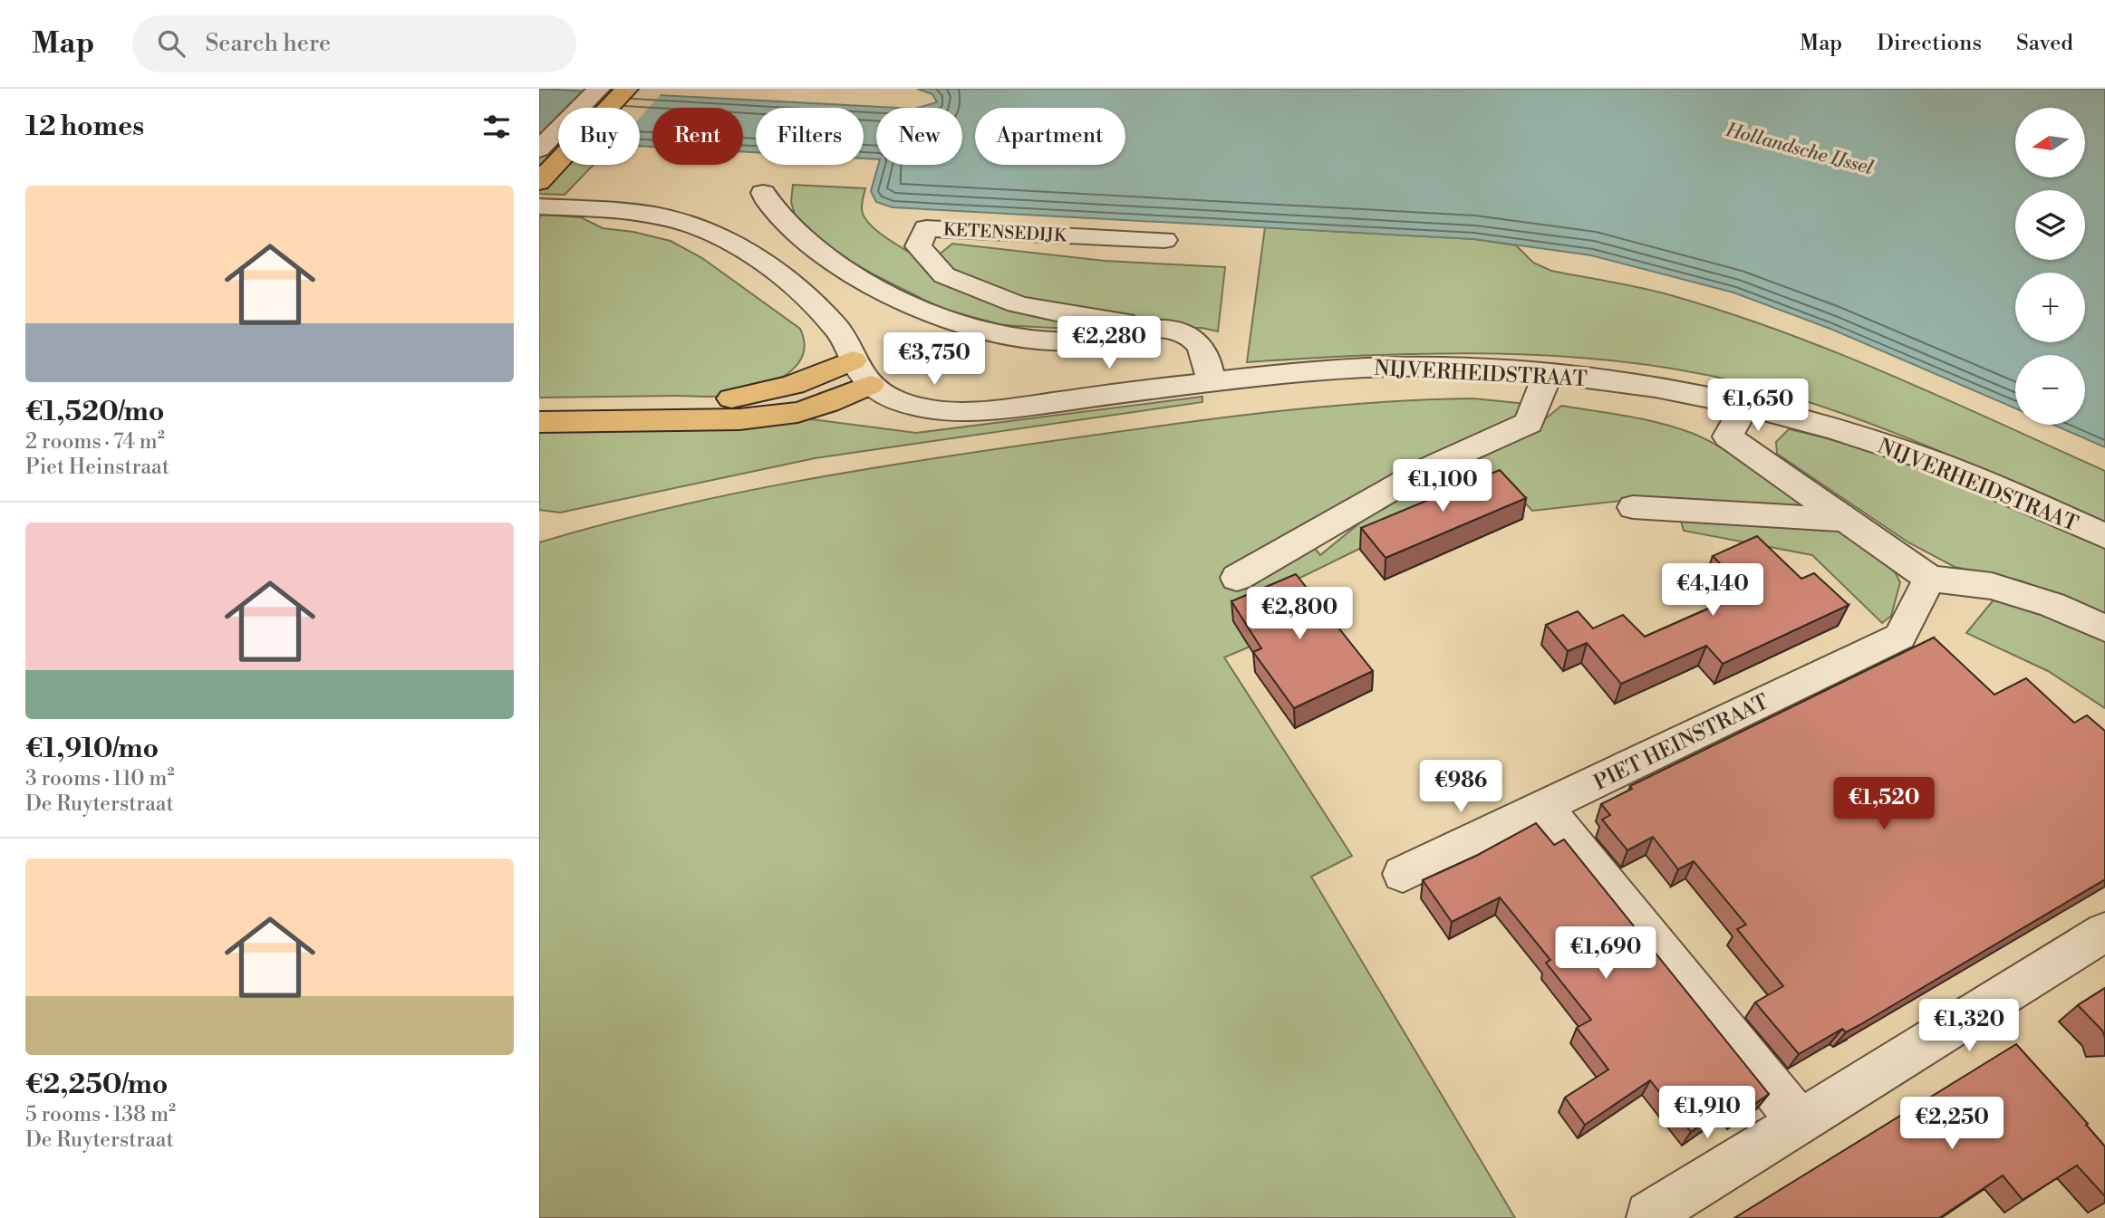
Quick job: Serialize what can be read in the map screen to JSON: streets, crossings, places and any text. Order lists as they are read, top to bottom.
{
  "streets": {
    "street": ["KETENSEDIJK", "NIJVERHEIDSTRAAT", "PIET HEINSTRAAT"]
  },
  "crossings": [
    ["KETENSEDIJK", "NIJVERHEIDSTRAAT"]
  ],
  "water": ["Hollandsche IJssel"],
  "north": "left",
  "page": {
    "header": "Map",
    "search": "Search here",
    "nav": ["Map", "Directions", "Saved"],
    "heading": "12 homes",
    "map_buttons": ["+", "−"],
    "chip": [
      "Buy",
      "Rent",
      "Filters",
      "New",
      "Apartment"
    ],
    "list": [
      {
        "name": "€1,520/mo",
        "note": "2 rooms · 74 m² · Piet Heinstraat"
      },
      {
        "name": "€1,910/mo",
        "note": "3 rooms · 110 m² · De Ruyterstraat"
      },
      {
        "name": "€2,250/mo",
        "note": "5 rooms · 138 m² · De Ruyterstraat"
      }
    ],
    "price": [
      "€2,280",
      "€3,750",
      "€1,650",
      "€1,100",
      "€4,140",
      "€2,800",
      "€986",
      "€1,520",
      "€1,690",
      "€1,320",
      "€1,910",
      "€2,250"
    ]
  }
}
